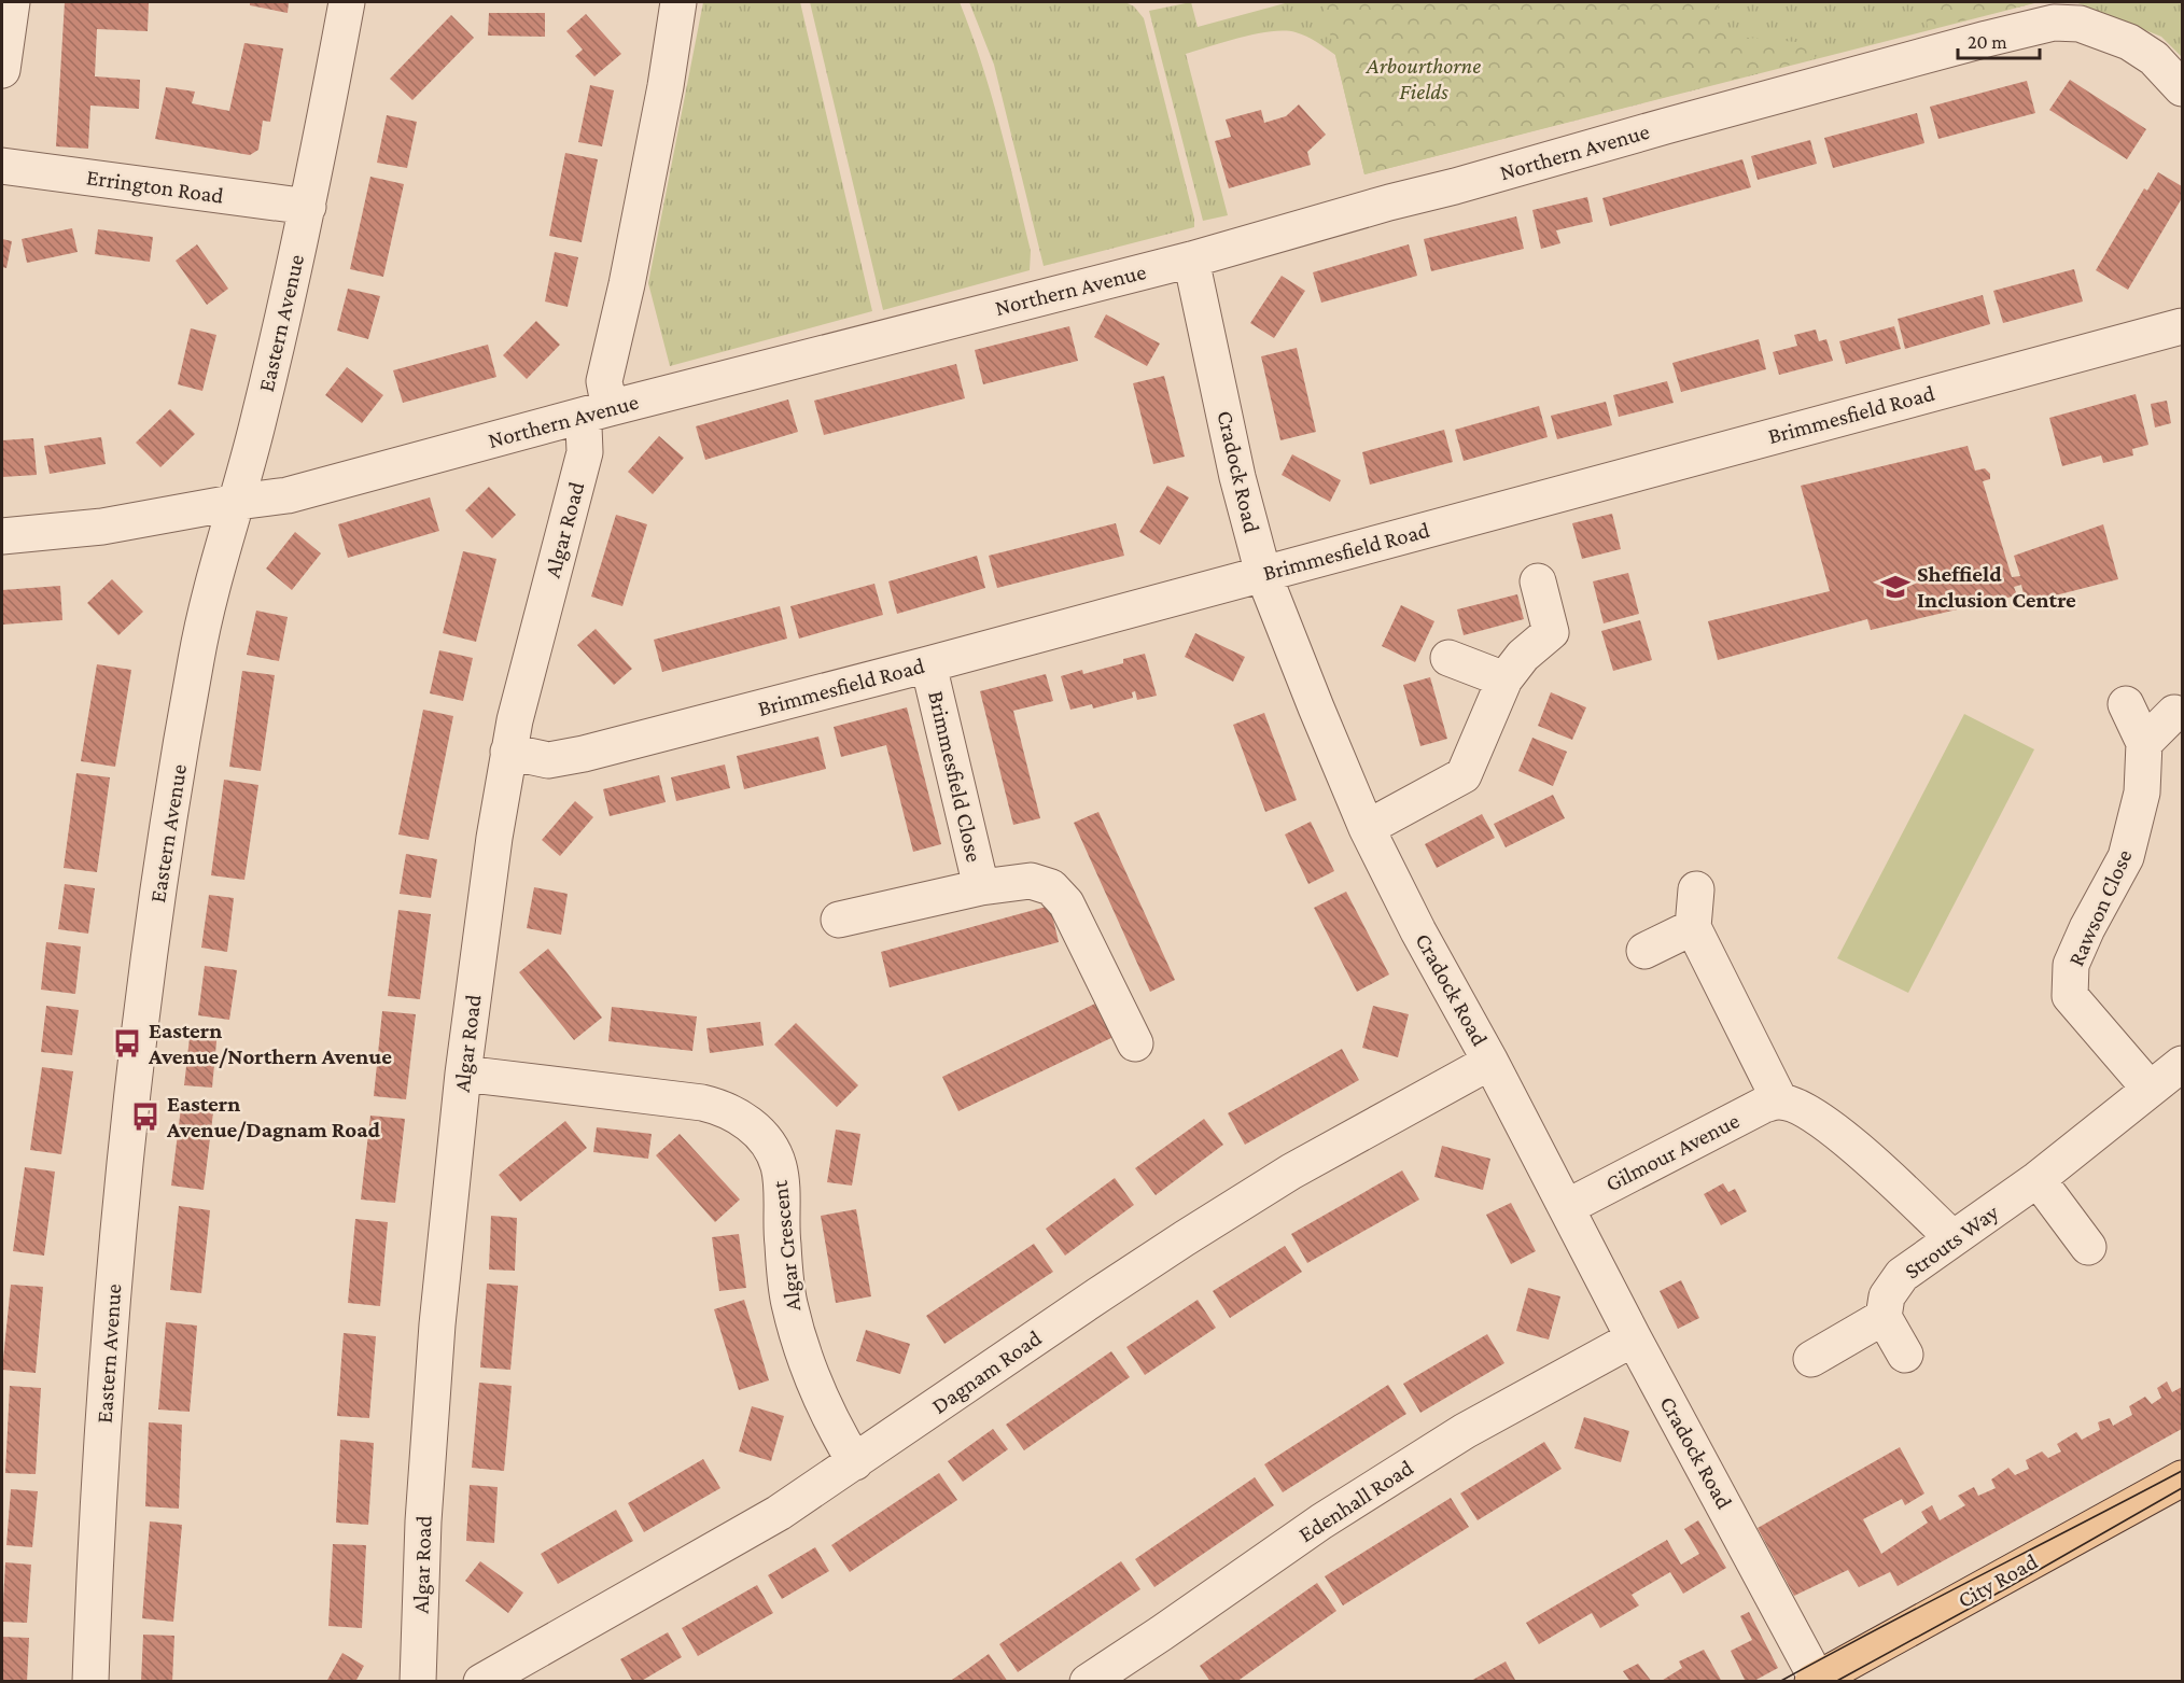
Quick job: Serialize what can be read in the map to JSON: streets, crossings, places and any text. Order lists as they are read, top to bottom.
{
  "streets": {
    "main road": ["City Road"],
    "street": [
      "Northern Avenue",
      "Errington Road",
      "Eastern Avenue",
      "Brimmesfield Road",
      "Cradock Road",
      "Algar Road",
      "Brimmesfield Close",
      "Rawson Close",
      "Gilmour Avenue",
      "Strouts Way",
      "Algar Crescent",
      "Dagnam Road",
      "Edenhall Road"
    ]
  },
  "crossings": [
    ["Northern Avenue", "Eastern Avenue"],
    ["Northern Avenue", "Cradock Road"],
    ["Northern Avenue", "Algar Road"],
    ["Errington Road", "Eastern Avenue"],
    ["Brimmesfield Road", "Cradock Road"],
    ["Brimmesfield Road", "Algar Road"],
    ["Brimmesfield Road", "Brimmesfield Close"],
    ["Cradock Road", "Gilmour Avenue"],
    ["Cradock Road", "Dagnam Road"],
    ["Cradock Road", "Edenhall Road"],
    ["Cradock Road", "City Road"],
    ["Algar Road", "Algar Crescent"],
    ["Rawson Close", "Strouts Way"],
    ["Algar Crescent", "Dagnam Road"]
  ],
  "parks": ["Arbourthorne Fields"],
  "places": {
    "school or university": ["Sheffield Inclusion Centre"],
    "bus stop": ["Eastern Avenue/Northern Avenue", "Eastern Avenue/Dagnam Road"]
  },
  "scale_bar": "20 m"
}
